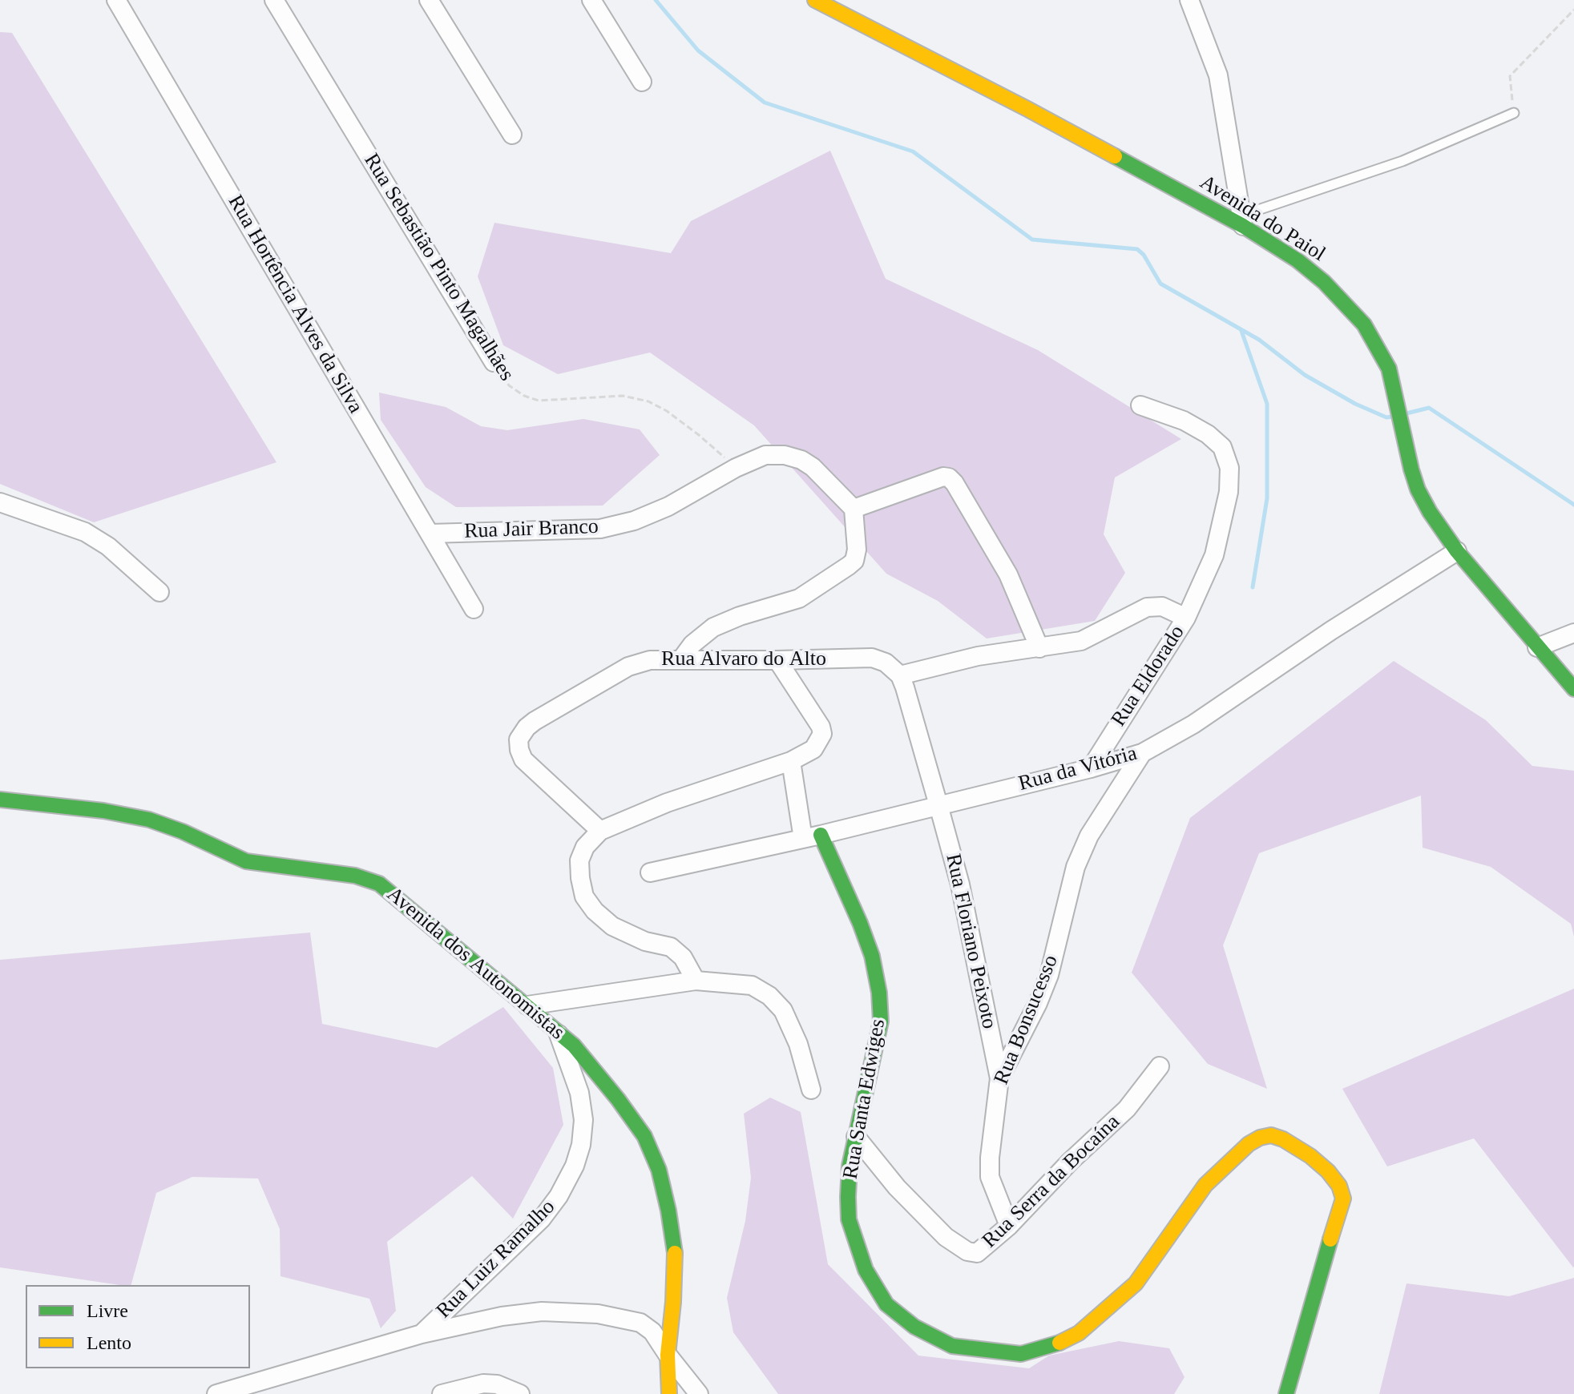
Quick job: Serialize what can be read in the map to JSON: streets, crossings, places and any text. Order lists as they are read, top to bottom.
{
  "streets": {
    "street": [
      "Avenida do Paiol",
      "Rua Sebastião Pinto Magalhães",
      "Rua Hortência Alves da Silva",
      "Rua Jair Branco",
      "Rua Alvaro do Alto",
      "Rua Eldorado",
      "Rua da Vitória",
      "Rua Floriano Peixoto",
      "Avenida dos Autonomistas",
      "Rua Bonsucesso",
      "Rua Santa Edwiges",
      "Rua Serra da Bocaína",
      "Rua Luiz Ramalho"
    ]
  },
  "crossings": [
    ["Avenida do Paiol", "Rua da Vitória"],
    ["Rua Sebastião Pinto Magalhães", "Rua Jair Branco"],
    ["Rua Hortência Alves da Silva", "Rua Jair Branco"],
    ["Rua Eldorado", "Rua da Vitória"],
    ["Rua da Vitória", "Rua Floriano Peixoto"],
    ["Rua da Vitória", "Rua Bonsucesso"],
    ["Rua da Vitória", "Rua Santa Edwiges"],
    ["Rua Floriano Peixoto", "Rua Bonsucesso"],
    ["Avenida dos Autonomistas", "Rua Luiz Ramalho"],
    ["Rua Bonsucesso", "Rua Serra da Bocaína"],
    ["Rua Santa Edwiges", "Rua Serra da Bocaína"]
  ],
  "legend": ["Livre", "Lento"]
}
